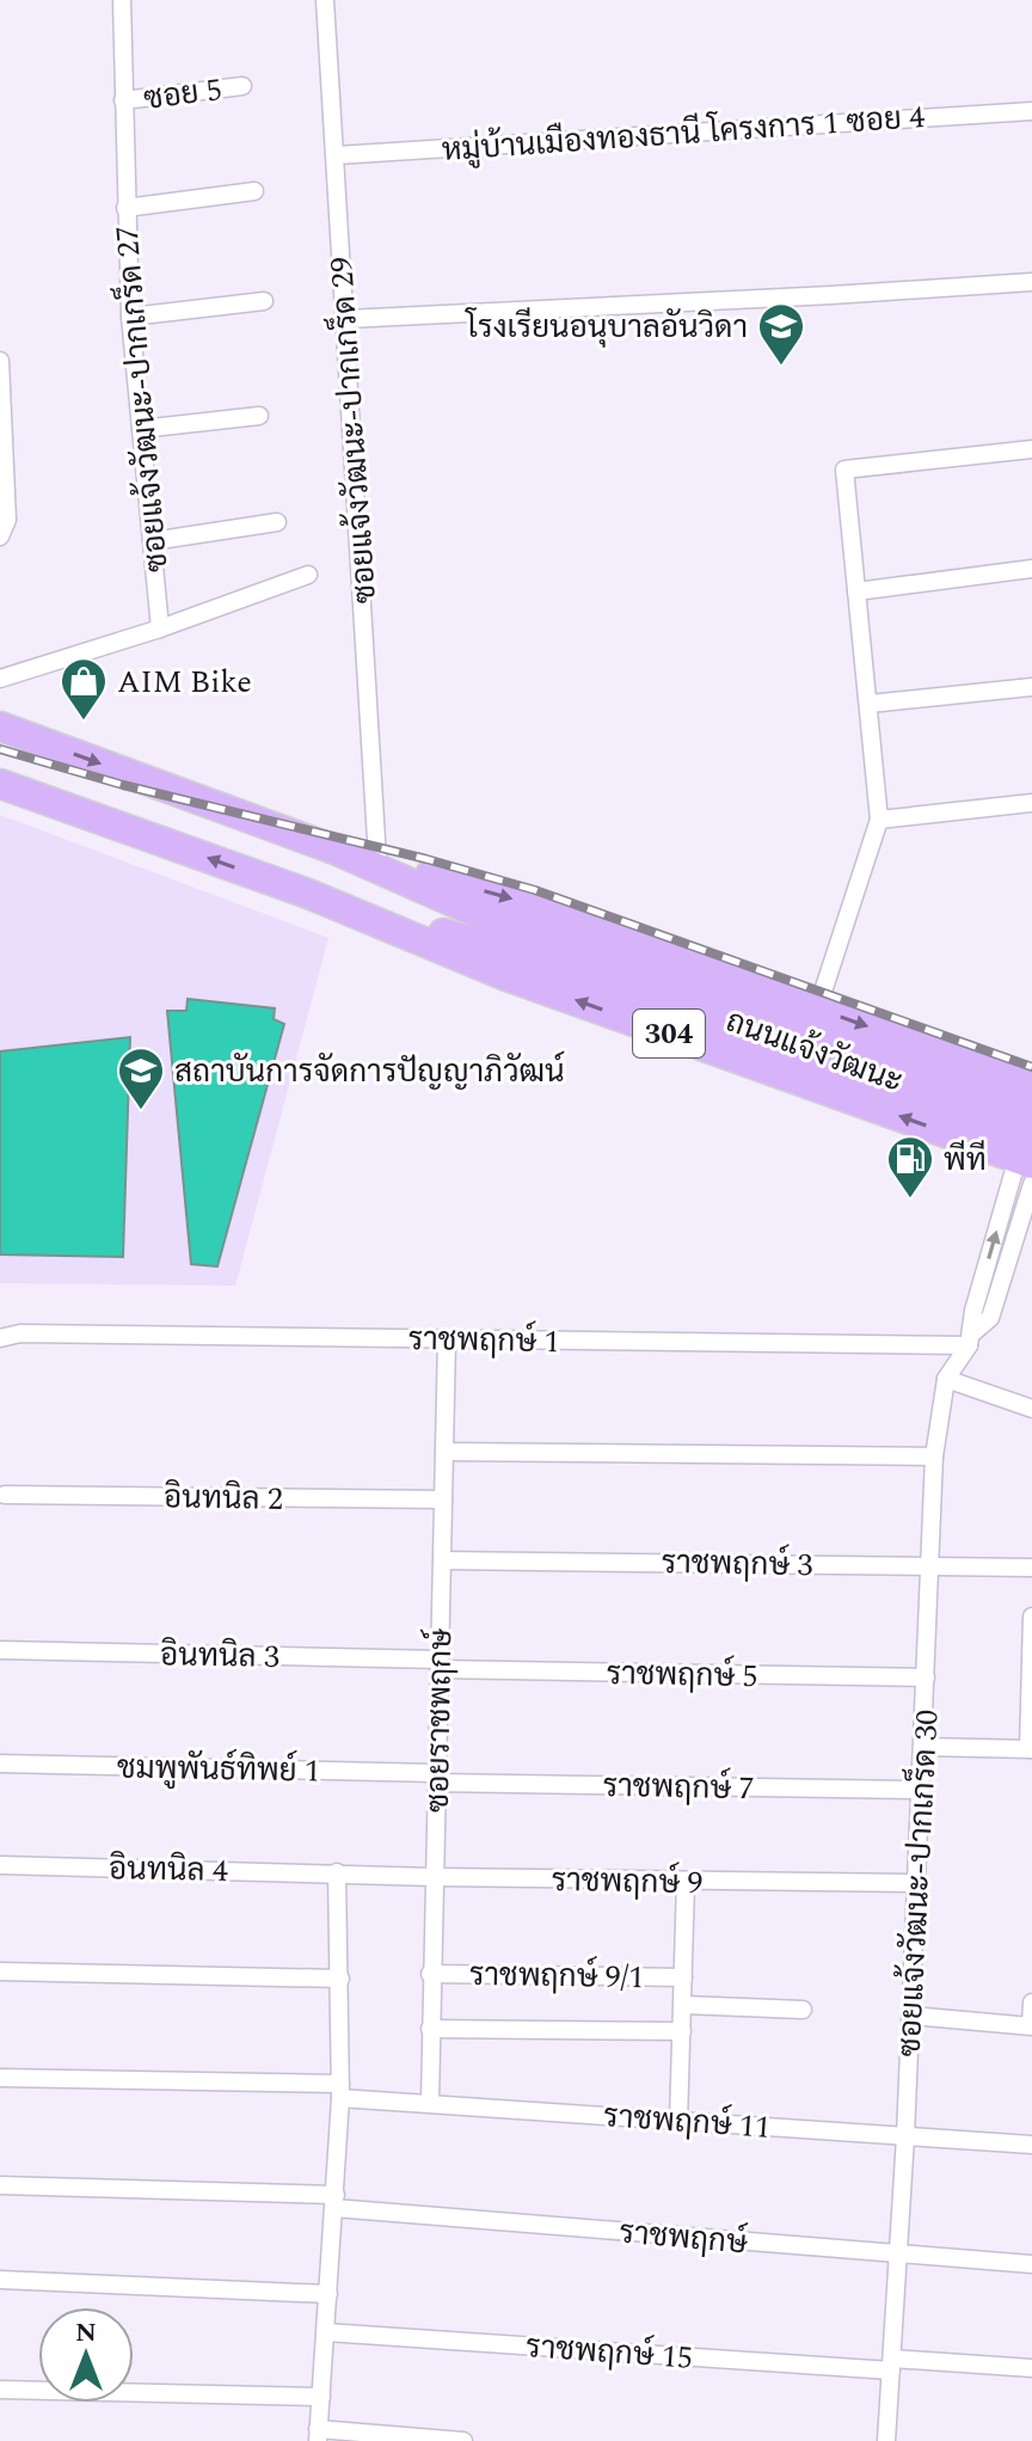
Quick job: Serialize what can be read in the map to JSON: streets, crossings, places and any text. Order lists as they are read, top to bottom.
{
  "streets": {
    "main road": ["304", "ถนนแจ้งวัฒนะ"],
    "street": [
      "ซอย 5",
      "หมู่บ้านเมืองทองธานี โครงการ 1 ซอย 4",
      "ซอยแจ้งวัฒนะ-ปากเกร็ด 27",
      "ซอยแจ้งวัฒนะ-ปากเกร็ด 29",
      "ราชพฤกษ์ 1",
      "อินทนิล 2",
      "ราชพฤกษ์ 3",
      "อินทนิล 3",
      "ราชพฤกษ์ 5",
      "ซอยราชพฤกษ์",
      "ชมพูพันธ์ทิพย์ 1",
      "ราชพฤกษ์ 7",
      "อินทนิล 4",
      "ราชพฤกษ์ 9",
      "ซอยแจ้งวัฒนะ-ปากเกร็ด 30",
      "ราชพฤกษ์ 9/1",
      "ราชพฤกษ์ 11",
      "ราชพฤกษ์",
      "ราชพฤกษ์ 15"
    ]
  },
  "crossings": [
    ["ซอย 5", "ซอยแจ้งวัฒนะ-ปากเกร็ด 27"],
    ["หมู่บ้านเมืองทองธานี โครงการ 1 ซอย 4", "ซอยแจ้งวัฒนะ-ปากเกร็ด 29"],
    ["ซอยแจ้งวัฒนะ-ปากเกร็ด 29", "ถนนแจ้งวัฒนะ"],
    ["ถนนแจ้งวัฒนะ", "ซอยแจ้งวัฒนะ-ปากเกร็ด 30"],
    ["ราชพฤกษ์ 1", "ซอยราชพฤกษ์"],
    ["ราชพฤกษ์ 1", "ซอยแจ้งวัฒนะ-ปากเกร็ด 30"],
    ["อินทนิล 2", "ซอยราชพฤกษ์"],
    ["ราชพฤกษ์ 3", "ซอยราชพฤกษ์"],
    ["ราชพฤกษ์ 3", "ซอยแจ้งวัฒนะ-ปากเกร็ด 30"],
    ["อินทนิล 3", "ราชพฤกษ์ 5"],
    ["อินทนิล 3", "ซอยราชพฤกษ์"],
    ["ราชพฤกษ์ 5", "ซอยราชพฤกษ์"],
    ["ราชพฤกษ์ 5", "ซอยแจ้งวัฒนะ-ปากเกร็ด 30"],
    ["ซอยราชพฤกษ์", "ชมพูพันธ์ทิพย์ 1"],
    ["ซอยราชพฤกษ์", "ราชพฤกษ์ 7"],
    ["ซอยราชพฤกษ์", "ราชพฤกษ์ 9"],
    ["ซอยราชพฤกษ์", "ราชพฤกษ์ 9/1"],
    ["ซอยราชพฤกษ์", "ราชพฤกษ์ 11"],
    ["ชมพูพันธ์ทิพย์ 1", "ราชพฤกษ์ 7"],
    ["ราชพฤกษ์ 7", "ซอยแจ้งวัฒนะ-ปากเกร็ด 30"],
    ["อินทนิล 4", "ราชพฤกษ์ 9"],
    ["ราชพฤกษ์ 9", "ซอยแจ้งวัฒนะ-ปากเกร็ด 30"],
    ["ราชพฤกษ์ 9", "ราชพฤกษ์ 9/1"],
    ["ซอยแจ้งวัฒนะ-ปากเกร็ด 30", "ราชพฤกษ์ 11"],
    ["ซอยแจ้งวัฒนะ-ปากเกร็ด 30", "ราชพฤกษ์"],
    ["ซอยแจ้งวัฒนะ-ปากเกร็ด 30", "ราชพฤกษ์ 15"],
    ["ราชพฤกษ์ 9/1", "ราชพฤกษ์ 11"]
  ],
  "places": {
    "school or university": ["โรงเรียนอนุบาลอันวิดา", "สถาบันการจัดการปัญญาภิวัฒน์"],
    "shop": ["AIM Bike"],
    "fuel station": ["พีที"]
  },
  "north": "top"
}
